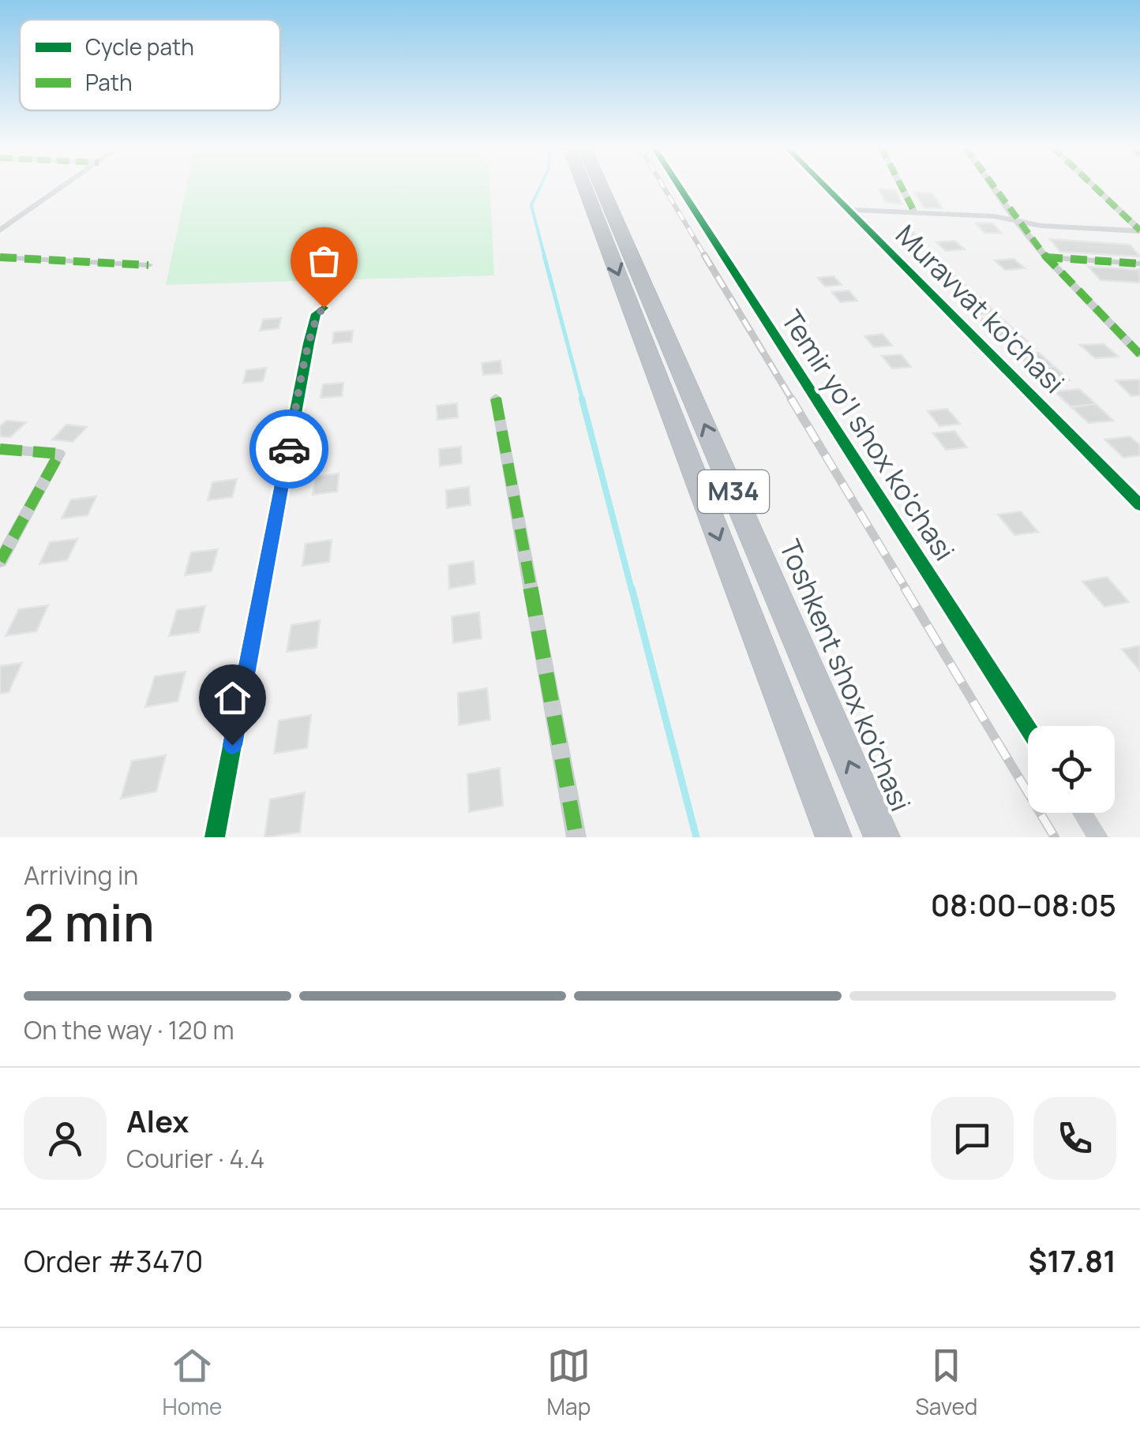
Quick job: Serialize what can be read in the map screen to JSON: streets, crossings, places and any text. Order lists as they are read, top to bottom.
{
  "streets": {
    "highway": ["M34", "Toshkent shox ko'chasi"],
    "street": ["Muravvat ko'chasi", "Temir yo'l shox ko'chasi"]
  },
  "legend": ["Cycle path", "Path"],
  "page": {
    "heading": ["2 min", "Arriving in", "08:00–08:05"],
    "panel": [
      "Alex",
      "Courier · 4.4",
      "Order #3470",
      "$17.81"
    ],
    "bar": "On the way · 120 m",
    "tabs": ["Home", "Map", "Saved"]
  }
}
